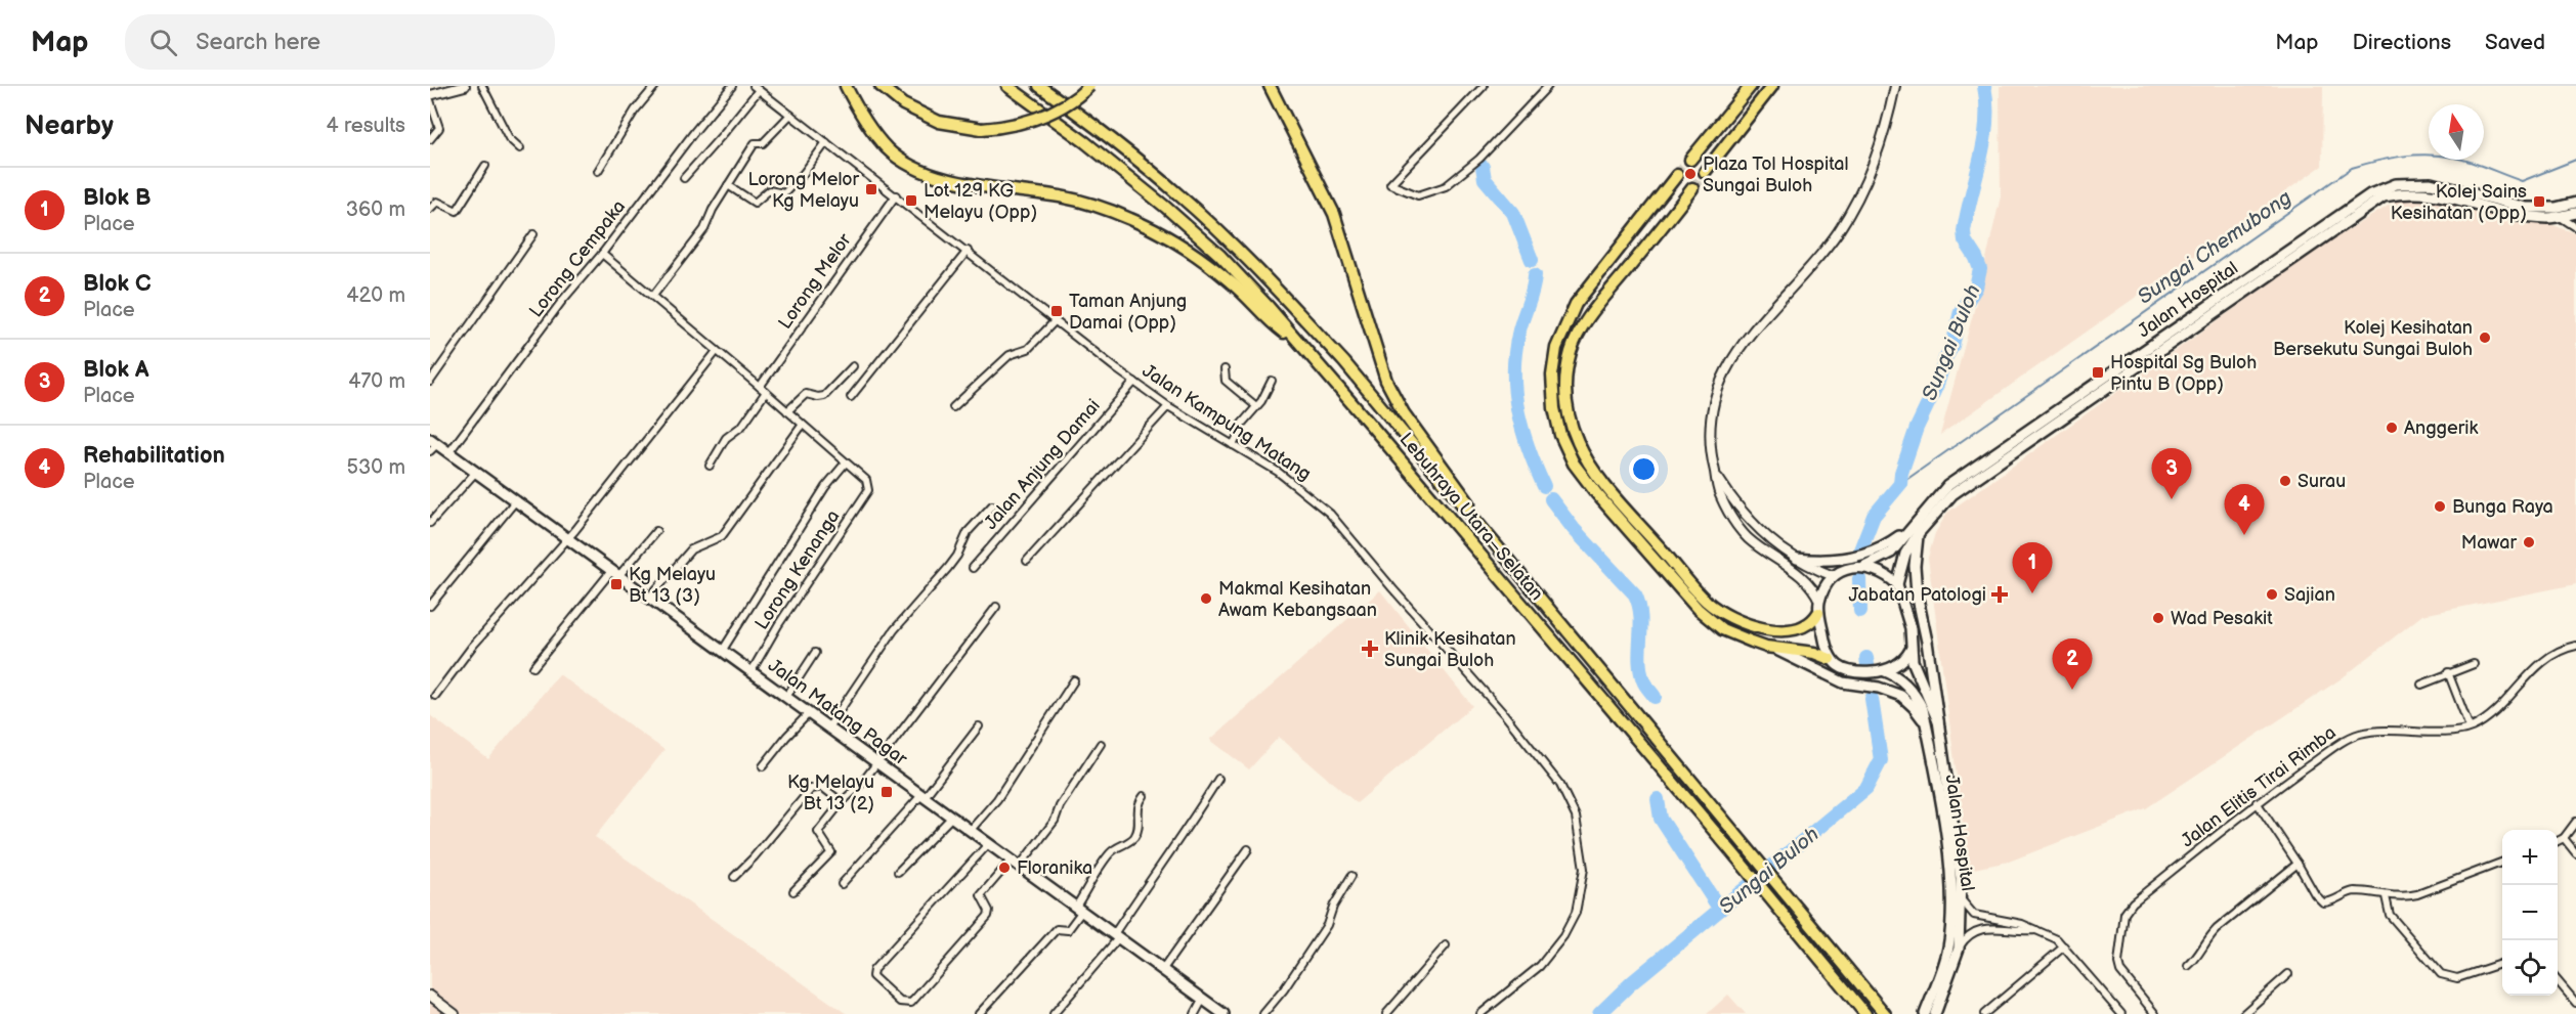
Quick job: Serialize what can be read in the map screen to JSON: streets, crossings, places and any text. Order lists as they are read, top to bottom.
{
  "streets": {
    "highway": ["Lebuhraya Utara–Selatan"],
    "main road": ["Jalan Hospital", "Jalan Matang Pagar"],
    "street": [
      "Lorong Cempaka",
      "Lorong Melor",
      "Jalan Kampung Matang",
      "Jalan Anjung Damai",
      "Lorong Kenanga",
      "Jalan Elitis Tirai Rimba"
    ]
  },
  "crossings": [
    ["Lorong Cempaka", "Jalan Matang Pagar"],
    ["Lorong Melor", "Jalan Kampung Matang"],
    ["Jalan Kampung Matang", "Jalan Anjung Damai"],
    ["Lorong Kenanga", "Jalan Matang Pagar"]
  ],
  "water": ["Sungai Chemubong", "Sungai Buloh"],
  "places": {
    "other": [
      "Plaza Tol Hospital Sungai Buloh",
      "Kolej Kesihatan Bersekutu Sungai Buloh",
      "Anggerik",
      "Surau",
      "Bunga Raya",
      "Mawar",
      "Sajian",
      "Makmal Kesihatan Awam Kebangsaan",
      "Wad Pesakit",
      "Floranika"
    ],
    "transit": [
      "Lorong Melor Kg Melayu",
      "Lot 129 KG Melayu (Opp)",
      "Kolej Sains Kesihatan (Opp)",
      "Taman Anjung Damai (Opp)",
      "Hospital Sg Buloh Pintu B (Opp)",
      "Kg Melayu Bt 13 (3)",
      "Kg Melayu Bt 13 (2)"
    ],
    "health": ["Jabatan Patologi", "Klinik Kesihatan Sungai Buloh"]
  },
  "north": "top",
  "page": {
    "header": "Map",
    "search": "Search here",
    "nav": ["Map", "Directions", "Saved"],
    "heading": ["Nearby", "4 results"],
    "list": [
      {
        "mark": "1",
        "name": "Blok B",
        "note": "Place",
        "value": "360 m"
      },
      {
        "mark": "2",
        "name": "Blok C",
        "note": "Place",
        "value": "420 m"
      },
      {
        "mark": "3",
        "name": "Blok A",
        "note": "Place",
        "value": "470 m"
      },
      {
        "mark": "4",
        "name": "Rehabilitation",
        "note": "Place",
        "value": "530 m"
      }
    ],
    "pins": [
      "3",
      "4",
      "1",
      "2"
    ],
    "map_buttons": ["+", "−"]
  }
}
